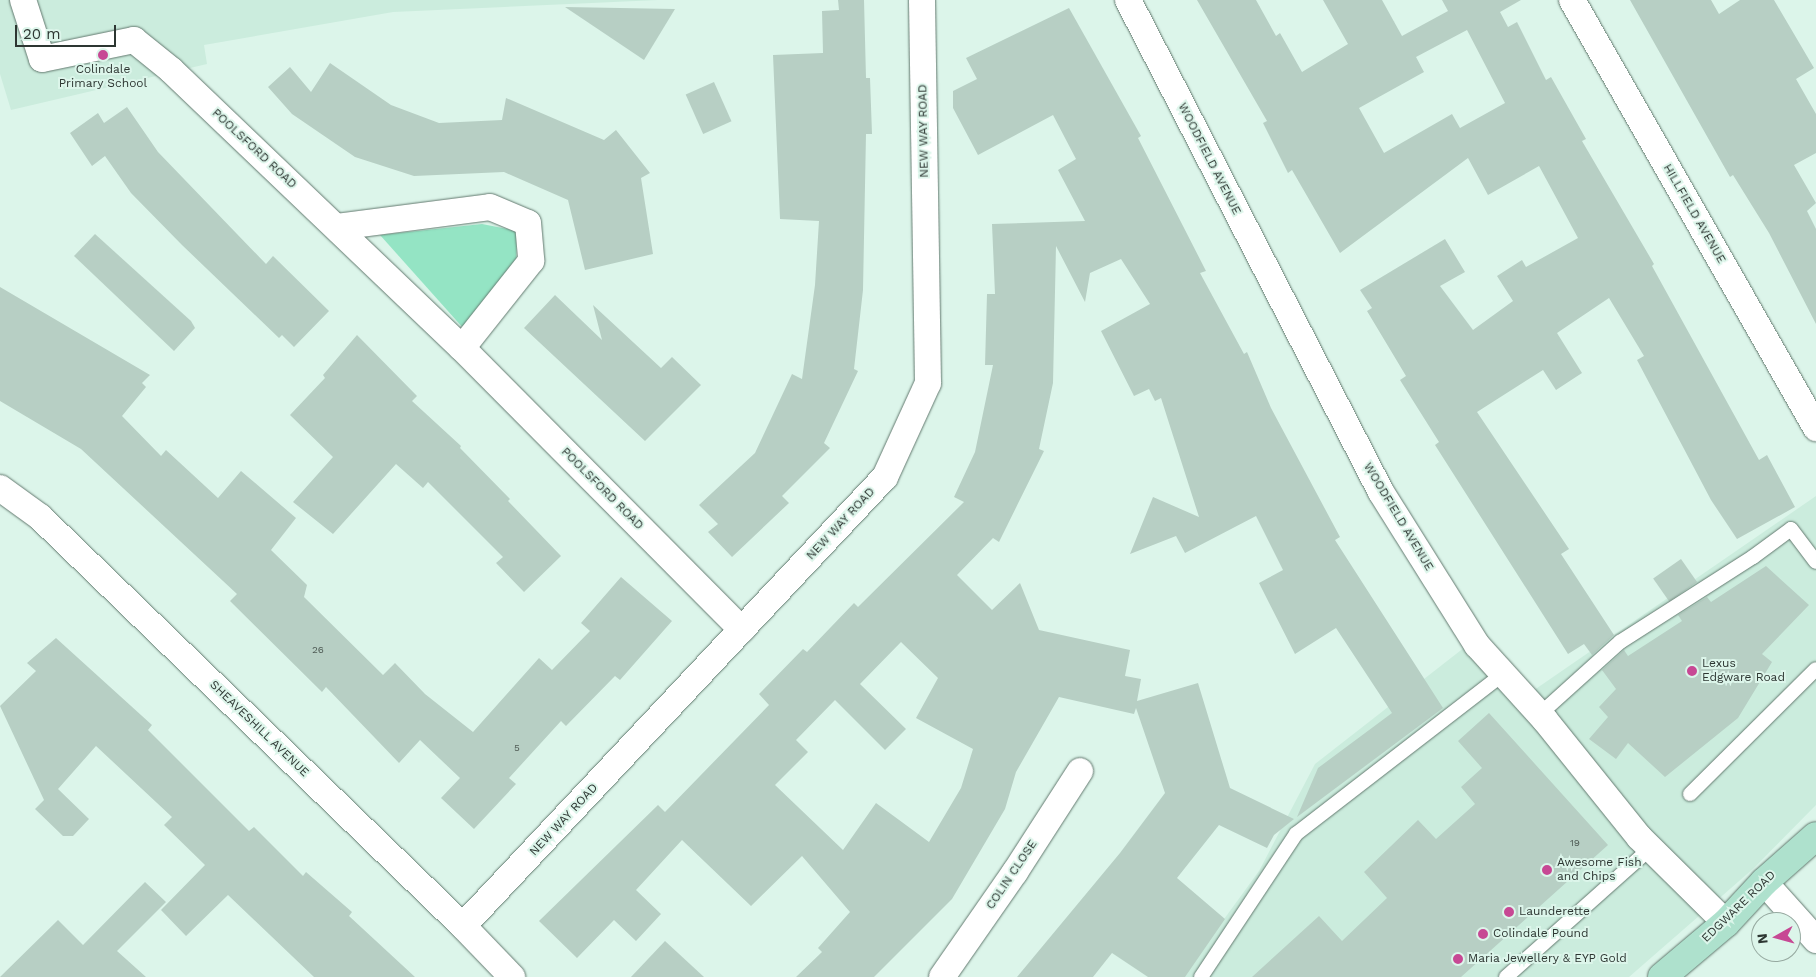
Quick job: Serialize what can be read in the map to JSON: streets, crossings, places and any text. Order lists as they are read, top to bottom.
{
  "streets": {
    "main road": ["EDGWARE ROAD"],
    "street": [
      "NEW WAY ROAD",
      "POOLSFORD ROAD",
      "WOODFIELD AVENUE",
      "HILLFIELD AVENUE",
      "SHEAVESHILL AVENUE",
      "COLIN CLOSE"
    ]
  },
  "crossings": [
    ["NEW WAY ROAD", "POOLSFORD ROAD"],
    ["NEW WAY ROAD", "SHEAVESHILL AVENUE"],
    ["WOODFIELD AVENUE", "EDGWARE ROAD"]
  ],
  "places": [
    "Colindale Primary School",
    "Lexus Edgware Road",
    "Awesome Fish and Chips",
    "Launderette",
    "Colindale Pound",
    "Maria Jewellery & EYP Gold"
  ],
  "house_numbers": ["26", "5", "19"],
  "scale_bar": "20 m",
  "north": "left"
}
